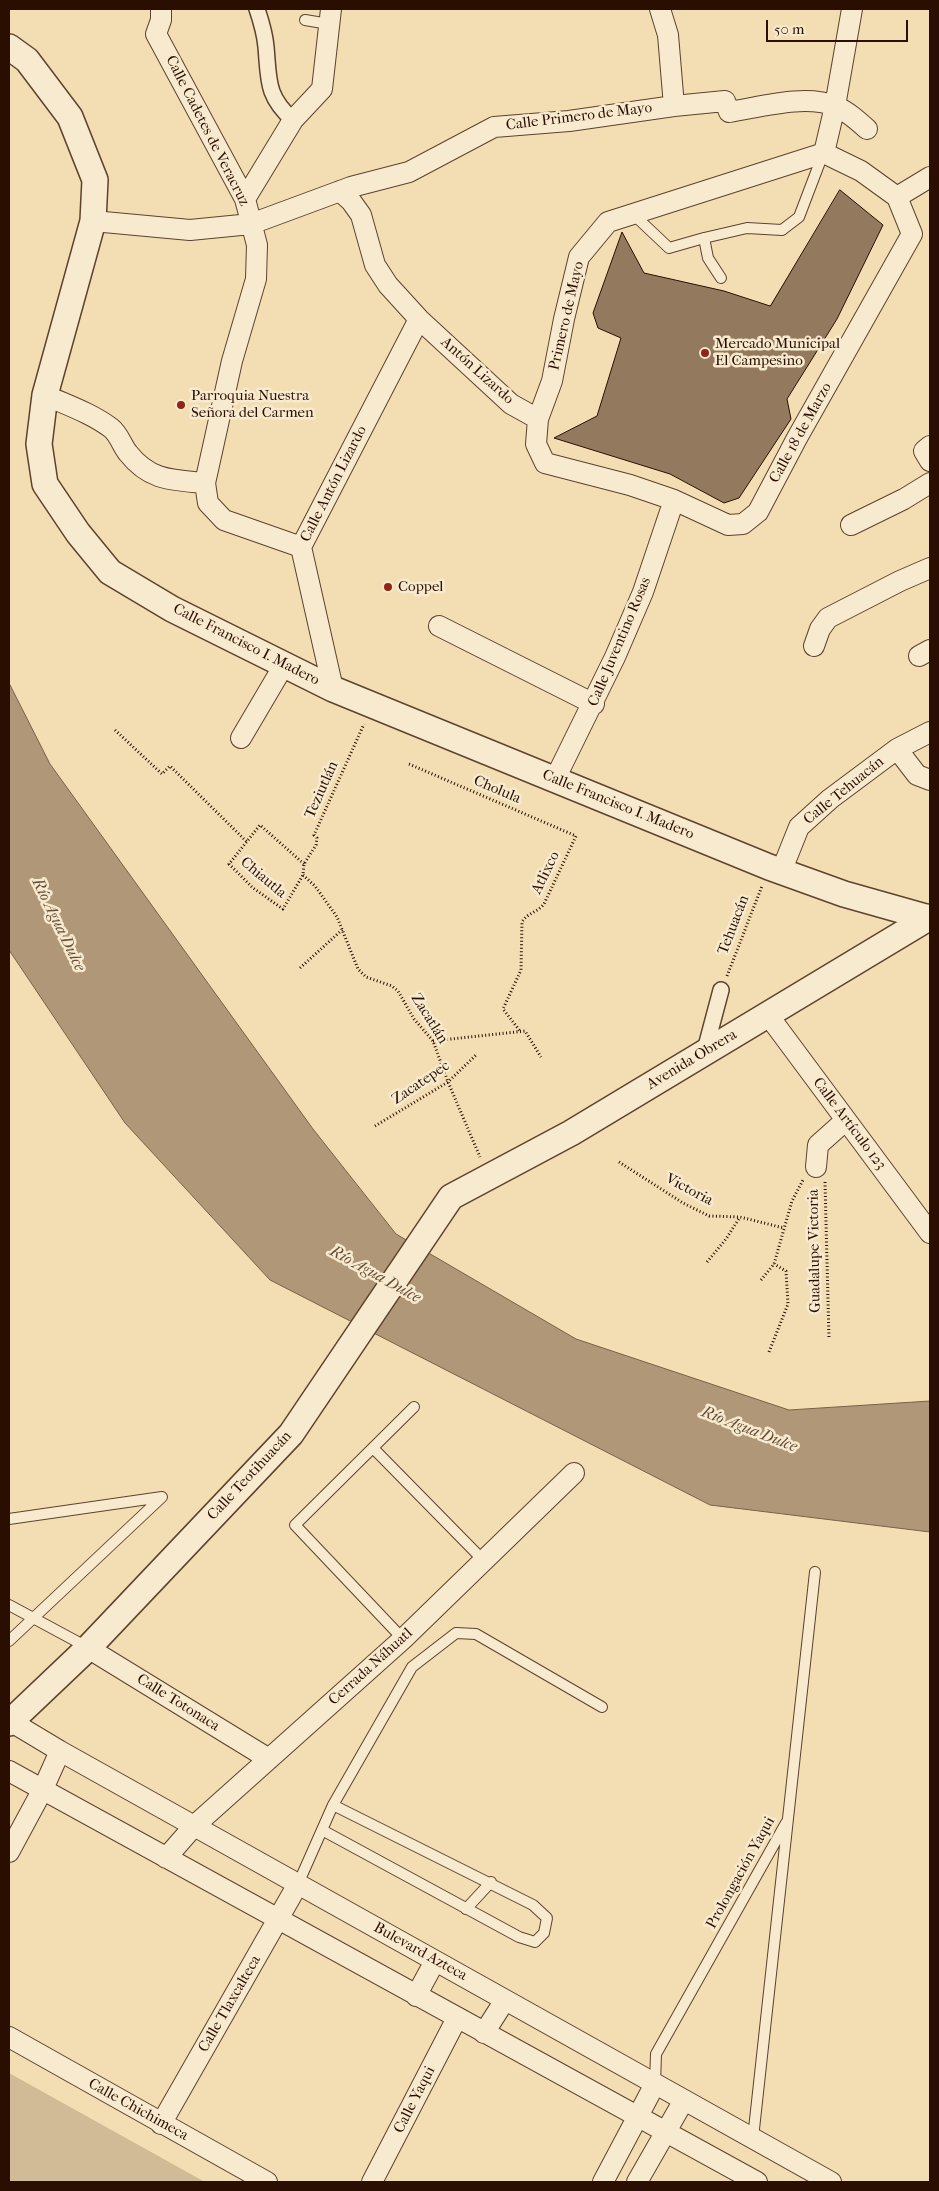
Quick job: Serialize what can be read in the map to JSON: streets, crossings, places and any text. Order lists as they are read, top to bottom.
{
  "streets": {
    "street": [
      "Calle Primero de Mayo",
      "Calle Cadetes de Veracruz",
      "Primero de Mayo",
      "Antón Lizardo",
      "Calle 18 de Marzo",
      "Calle Antón Lizardo",
      "Calle Juventino Rosas",
      "Calle Francisco I. Madero",
      "Calle Tehuacán",
      "Avenida Obrera",
      "Calle Artículo 123",
      "Calle Teotihuacán",
      "Cerrada Náhuatl",
      "Calle Totonaca",
      "Bulevard Azteca",
      "Calle Tlaxcalteca",
      "Calle Yaqui",
      "Calle Chichimeca"
    ],
    "lane": ["Prolongación Yaqui"],
    "path": [
      "Teziutlán",
      "Cholula",
      "Atlixco",
      "Chiautla",
      "Tehuacán",
      "Zacatlán",
      "Zacatepec",
      "Victoria",
      "Guadalupe Victoria"
    ]
  },
  "crossings": [
    ["Calle Primero de Mayo", "Calle Cadetes de Veracruz"],
    ["Calle Primero de Mayo", "Antón Lizardo"],
    ["Calle Primero de Mayo", "Calle Francisco I. Madero"],
    ["Calle Cadetes de Veracruz", "Calle Antón Lizardo"],
    ["Primero de Mayo", "Antón Lizardo"],
    ["Primero de Mayo", "Calle 18 de Marzo"],
    ["Primero de Mayo", "Calle Juventino Rosas"],
    ["Antón Lizardo", "Calle Antón Lizardo"],
    ["Calle 18 de Marzo", "Calle Juventino Rosas"],
    ["Calle Antón Lizardo", "Calle Francisco I. Madero"],
    ["Calle Juventino Rosas", "Calle Francisco I. Madero"],
    ["Calle Francisco I. Madero", "Teziutlán"],
    ["Calle Francisco I. Madero", "Calle Tehuacán"],
    ["Calle Francisco I. Madero", "Tehuacán"],
    ["Calle Francisco I. Madero", "Avenida Obrera"],
    ["Teziutlán", "Chiautla"],
    ["Teziutlán", "Zacatlán"],
    ["Cholula", "Atlixco"],
    ["Calle Tehuacán", "Tehuacán"],
    ["Zacatlán", "Avenida Obrera"],
    ["Zacatlán", "Zacatepec"],
    ["Avenida Obrera", "Calle Artículo 123"],
    ["Avenida Obrera", "Calle Teotihuacán"],
    ["Calle Teotihuacán", "Calle Totonaca"],
    ["Calle Teotihuacán", "Bulevard Azteca"],
    ["Cerrada Náhuatl", "Calle Totonaca"],
    ["Cerrada Náhuatl", "Bulevard Azteca"],
    ["Prolongación Yaqui", "Bulevard Azteca"],
    ["Bulevard Azteca", "Calle Tlaxcalteca"],
    ["Calle Tlaxcalteca", "Calle Chichimeca"]
  ],
  "water": ["Río Agua Dulce"],
  "places": ["Mercado Municipal El Campesino", "Parroquia Nuestra Señora del Carmen", "Coppel"],
  "scale_bar": "50 m"
}
